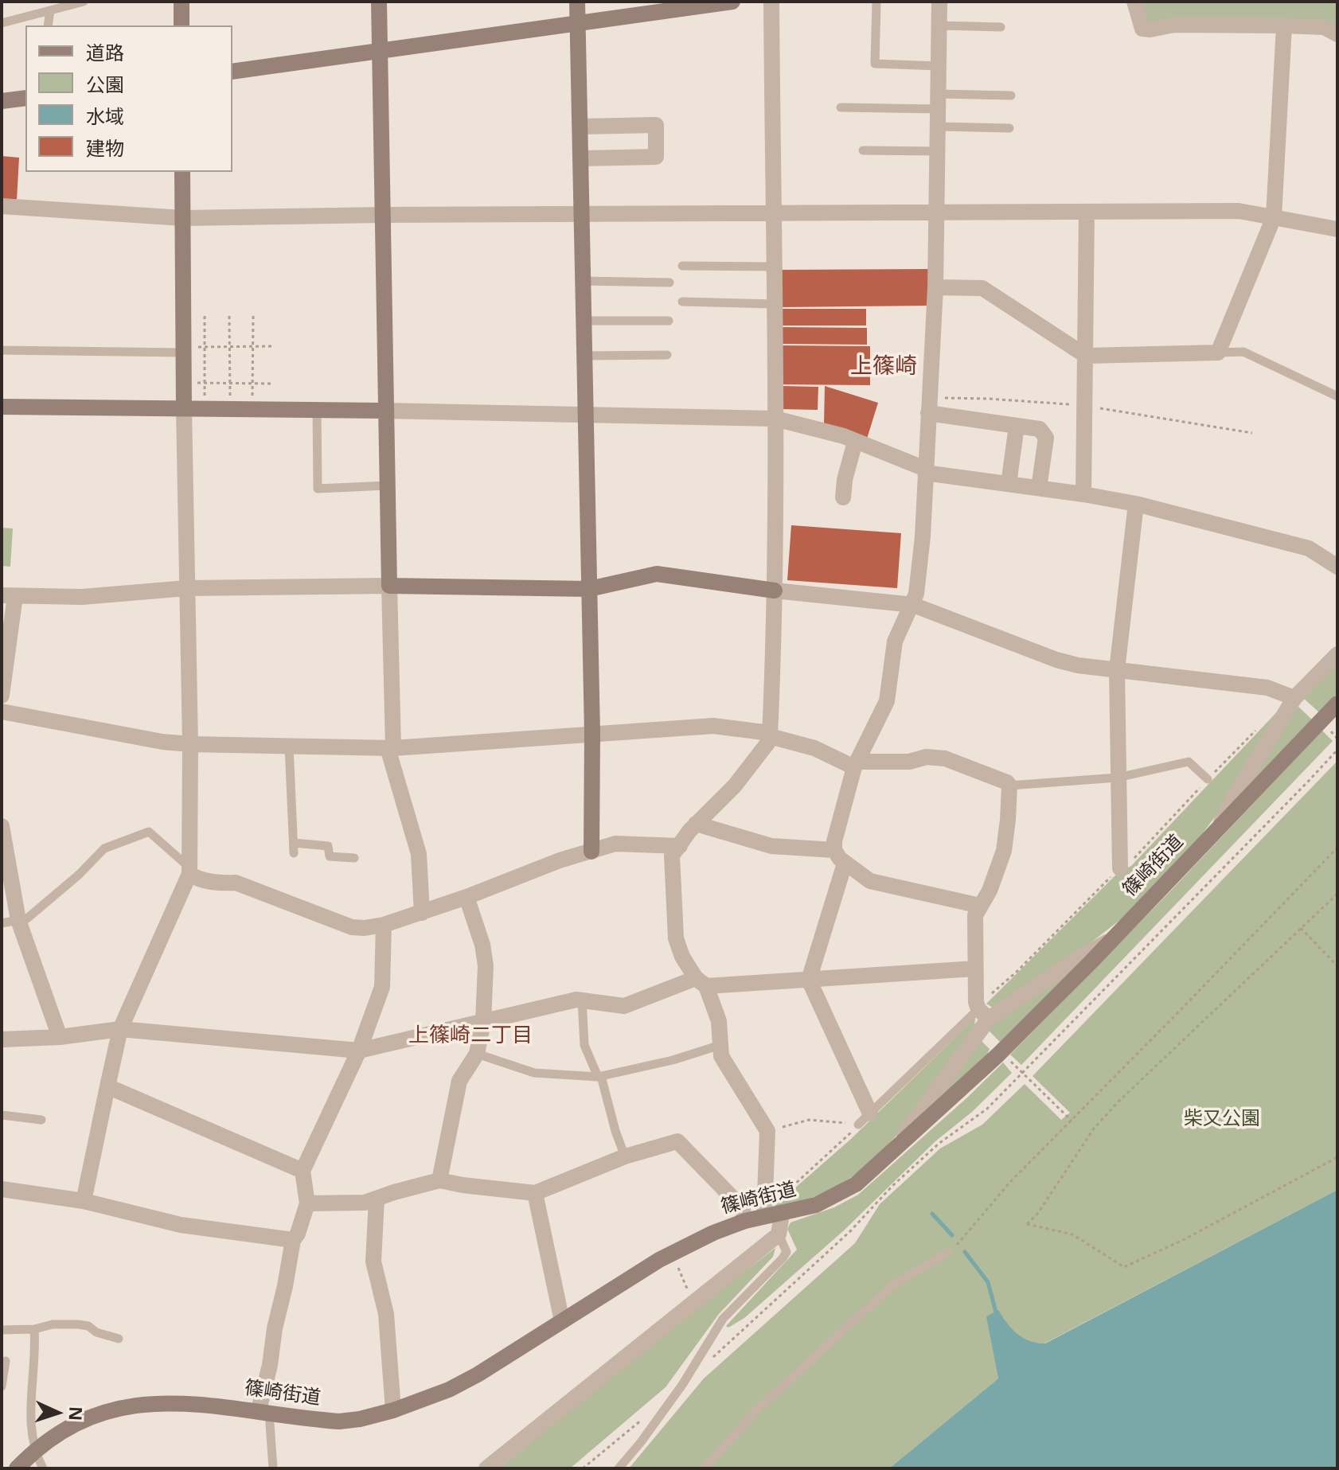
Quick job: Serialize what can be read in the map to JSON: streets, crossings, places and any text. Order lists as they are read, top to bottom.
{
  "streets": {
    "street": ["篠崎街道"]
  },
  "districts": ["上篠崎", "上篠崎二丁目"],
  "parks": ["柴又公園"],
  "legend": [
    "道路",
    "公園",
    "水域",
    "建物"
  ],
  "north": "right"
}
